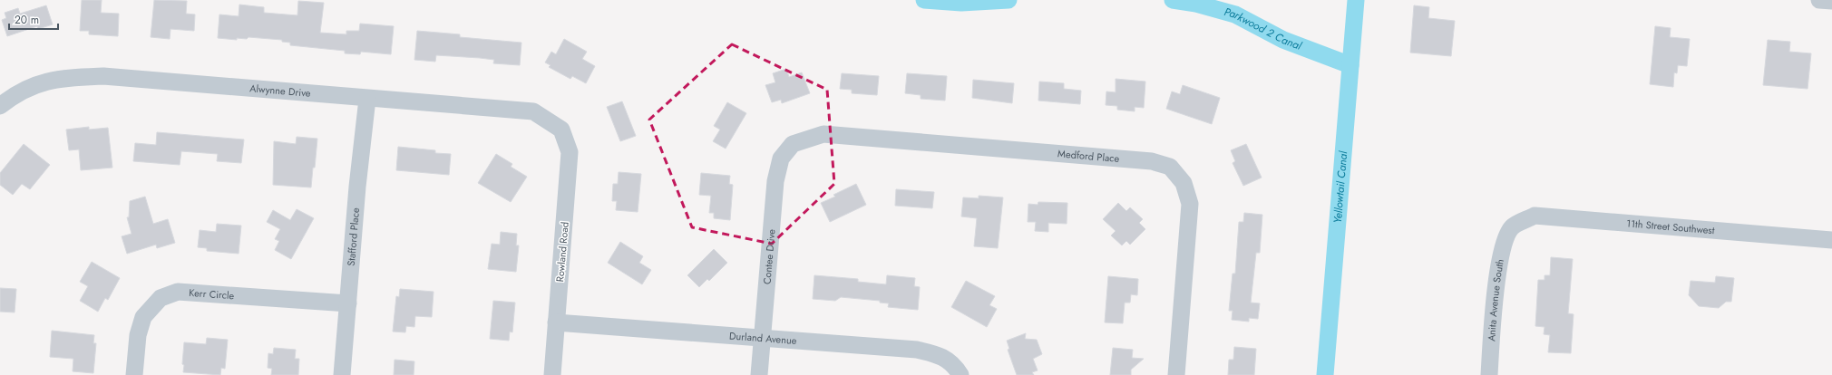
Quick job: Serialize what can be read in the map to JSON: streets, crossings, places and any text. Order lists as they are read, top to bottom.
{
  "streets": {
    "street": [
      "Alwynne Drive",
      "Medford Place",
      "11th Street Southwest",
      "Stafford Place",
      "Rowland Road",
      "Contee Drive",
      "Kerr Circle",
      "Anita Avenue South",
      "Durland Avenue"
    ]
  },
  "crossings": [
    ["Alwynne Drive", "Stafford Place"],
    ["Alwynne Drive", "Rowland Road"],
    ["Medford Place", "Contee Drive"],
    ["11th Street Southwest", "Anita Avenue South"],
    ["Stafford Place", "Kerr Circle"],
    ["Rowland Road", "Durland Avenue"],
    ["Contee Drive", "Durland Avenue"]
  ],
  "water": ["Parkwood 2 Canal", "Yellowtail Canal"],
  "scale_bar": "20 m"
}
